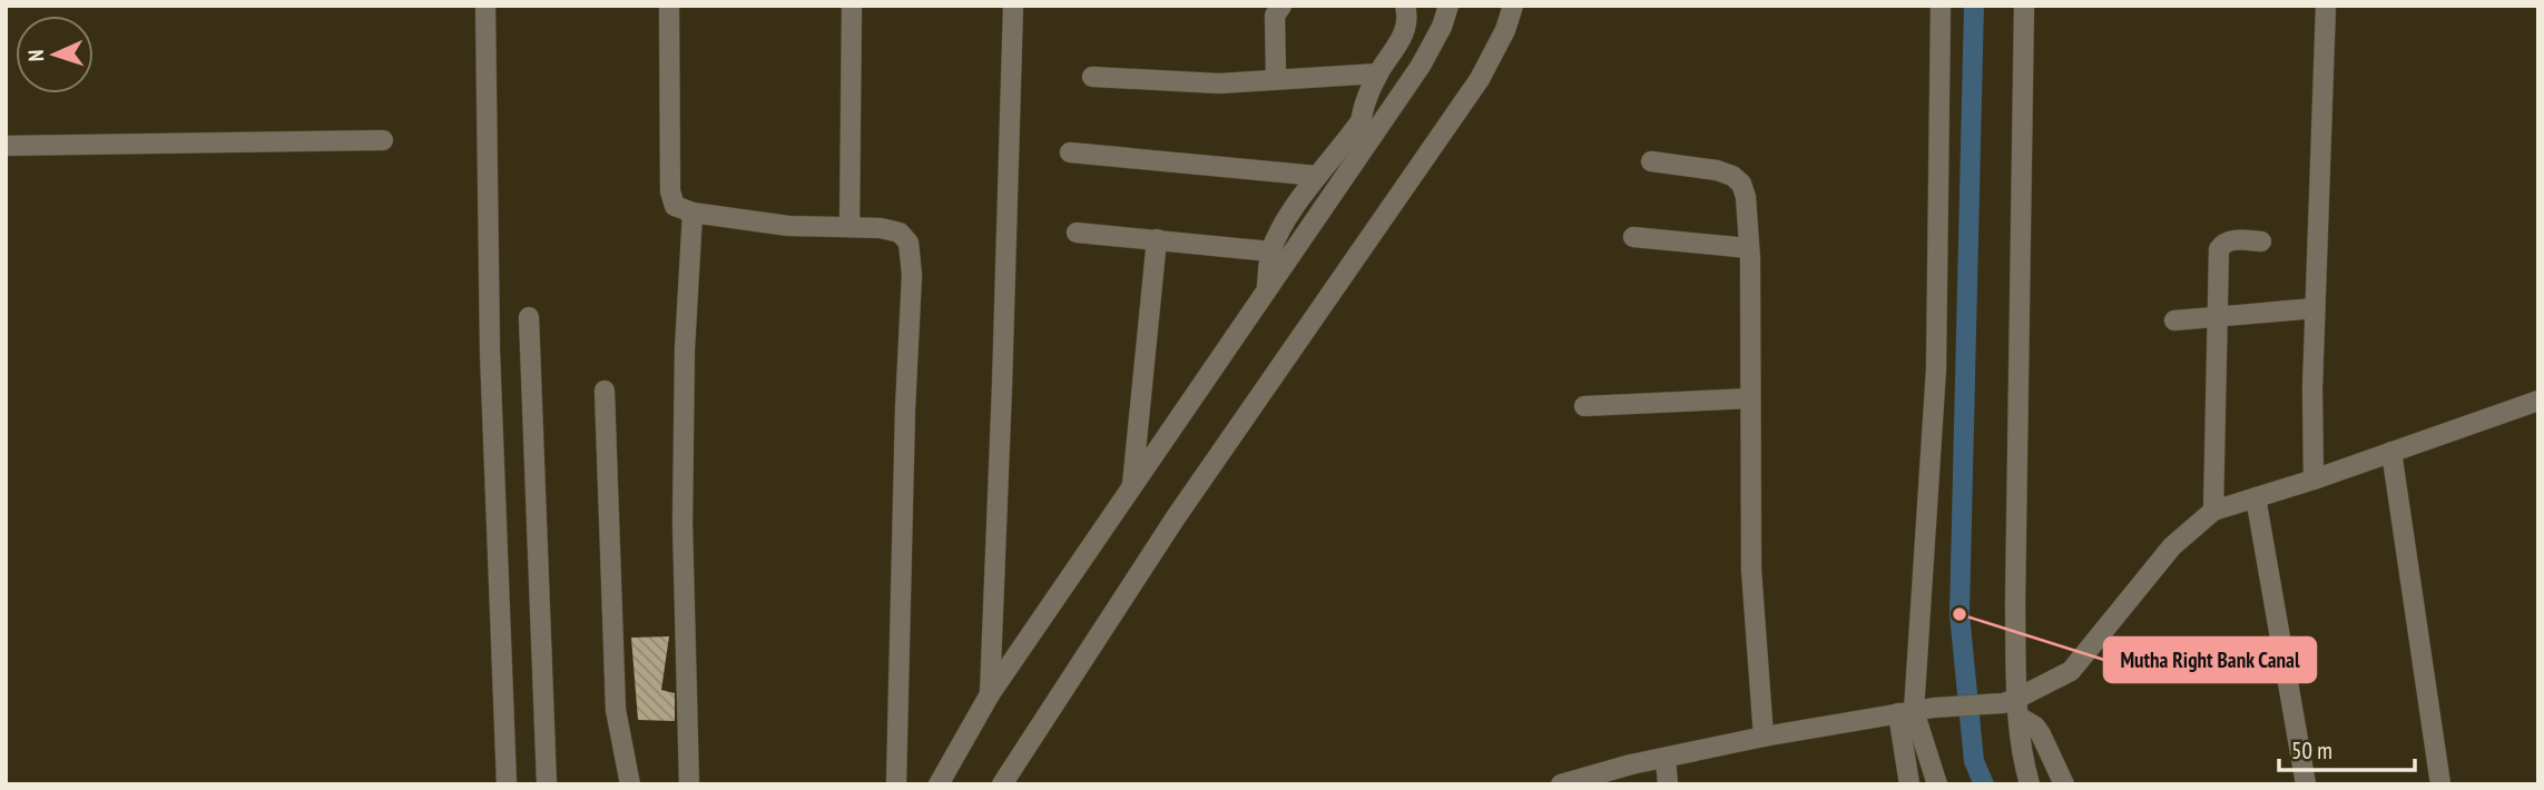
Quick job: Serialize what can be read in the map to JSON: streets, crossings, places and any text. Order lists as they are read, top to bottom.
{
  "places": ["Mutha Right Bank Canal"],
  "scale_bar": "50 m",
  "north": "left"
}
